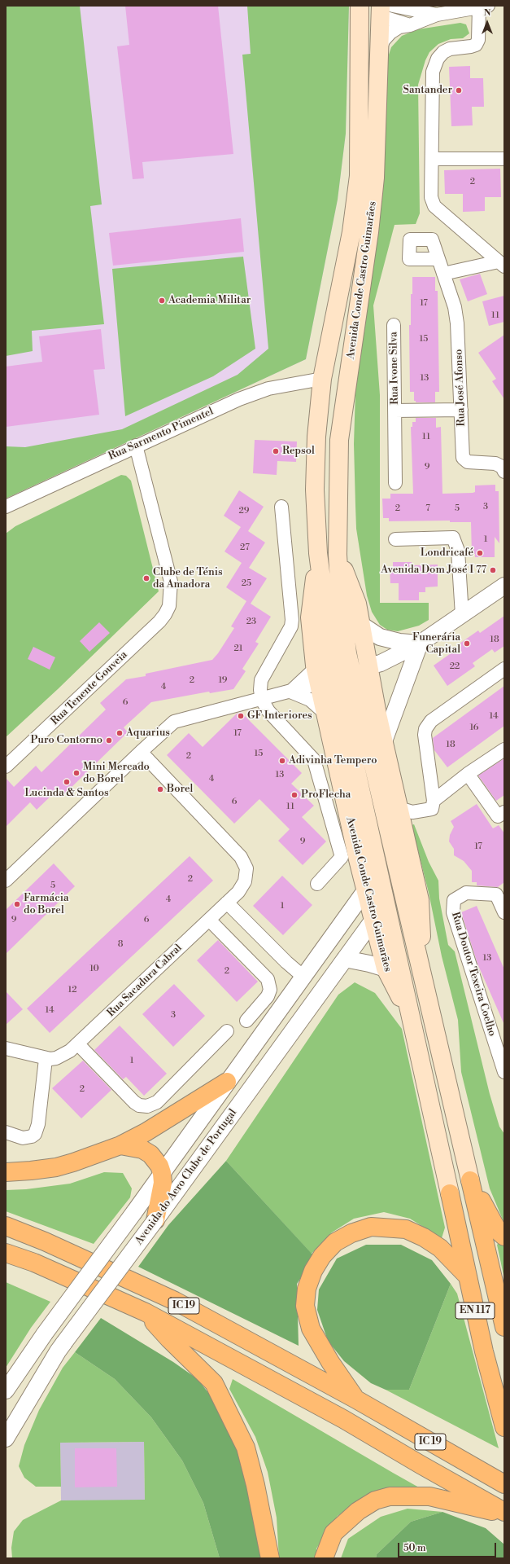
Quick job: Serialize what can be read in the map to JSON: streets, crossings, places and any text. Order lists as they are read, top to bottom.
{
  "streets": {
    "highway": ["IC 19", "EN 117"],
    "main road": ["Avenida Conde Castro Guimarães"],
    "street": [
      "Rua Ivone Silva",
      "Rua José Afonso",
      "Rua Sarmento Pimentel",
      "Rua Tenente Gouveia",
      "Rua Doutor Texeira Coelho",
      "Rua Sacadura Cabral",
      "Avenida do Aero Clube de Portugal"
    ]
  },
  "crossings": [
    ["Avenida Conde Castro Guimarães", "Rua Sarmento Pimentel"],
    ["Avenida Conde Castro Guimarães", "Avenida do Aero Clube de Portugal"],
    ["Avenida Conde Castro Guimarães", "EN 117"],
    ["Rua Ivone Silva", "Rua José Afonso"],
    ["Rua Sarmento Pimentel", "Rua Tenente Gouveia"]
  ],
  "places": [
    "Santander",
    "Academia Militar",
    "Repsol",
    "Londricafé",
    "Avenida Dom José I 77",
    "Clube de Ténis da Amadora",
    "Funerária Capital",
    "GF Interiores",
    "Aquarius",
    "Puro Contorno",
    "Adivinha Tempero",
    "Mini Mercado do Borel",
    "Lucinda & Santos",
    "Borel",
    "ProFlecha",
    "Farmácia do Borel"
  ],
  "house_numbers": [
    "2",
    "17",
    "11",
    "15",
    "13",
    "11",
    "9",
    "3",
    "2",
    "7",
    "5",
    "29",
    "1",
    "27",
    "25",
    "23",
    "18",
    "21",
    "22",
    "2",
    "19",
    "4",
    "6",
    "14",
    "16",
    "17",
    "18",
    "15",
    "2",
    "13",
    "4",
    "6",
    "11",
    "9",
    "17",
    "2",
    "5",
    "4",
    "1",
    "9",
    "6",
    "8",
    "13",
    "10",
    "2",
    "12",
    "14",
    "3",
    "1",
    "2"
  ],
  "scale_bar": "50 m",
  "north": "top"
}
